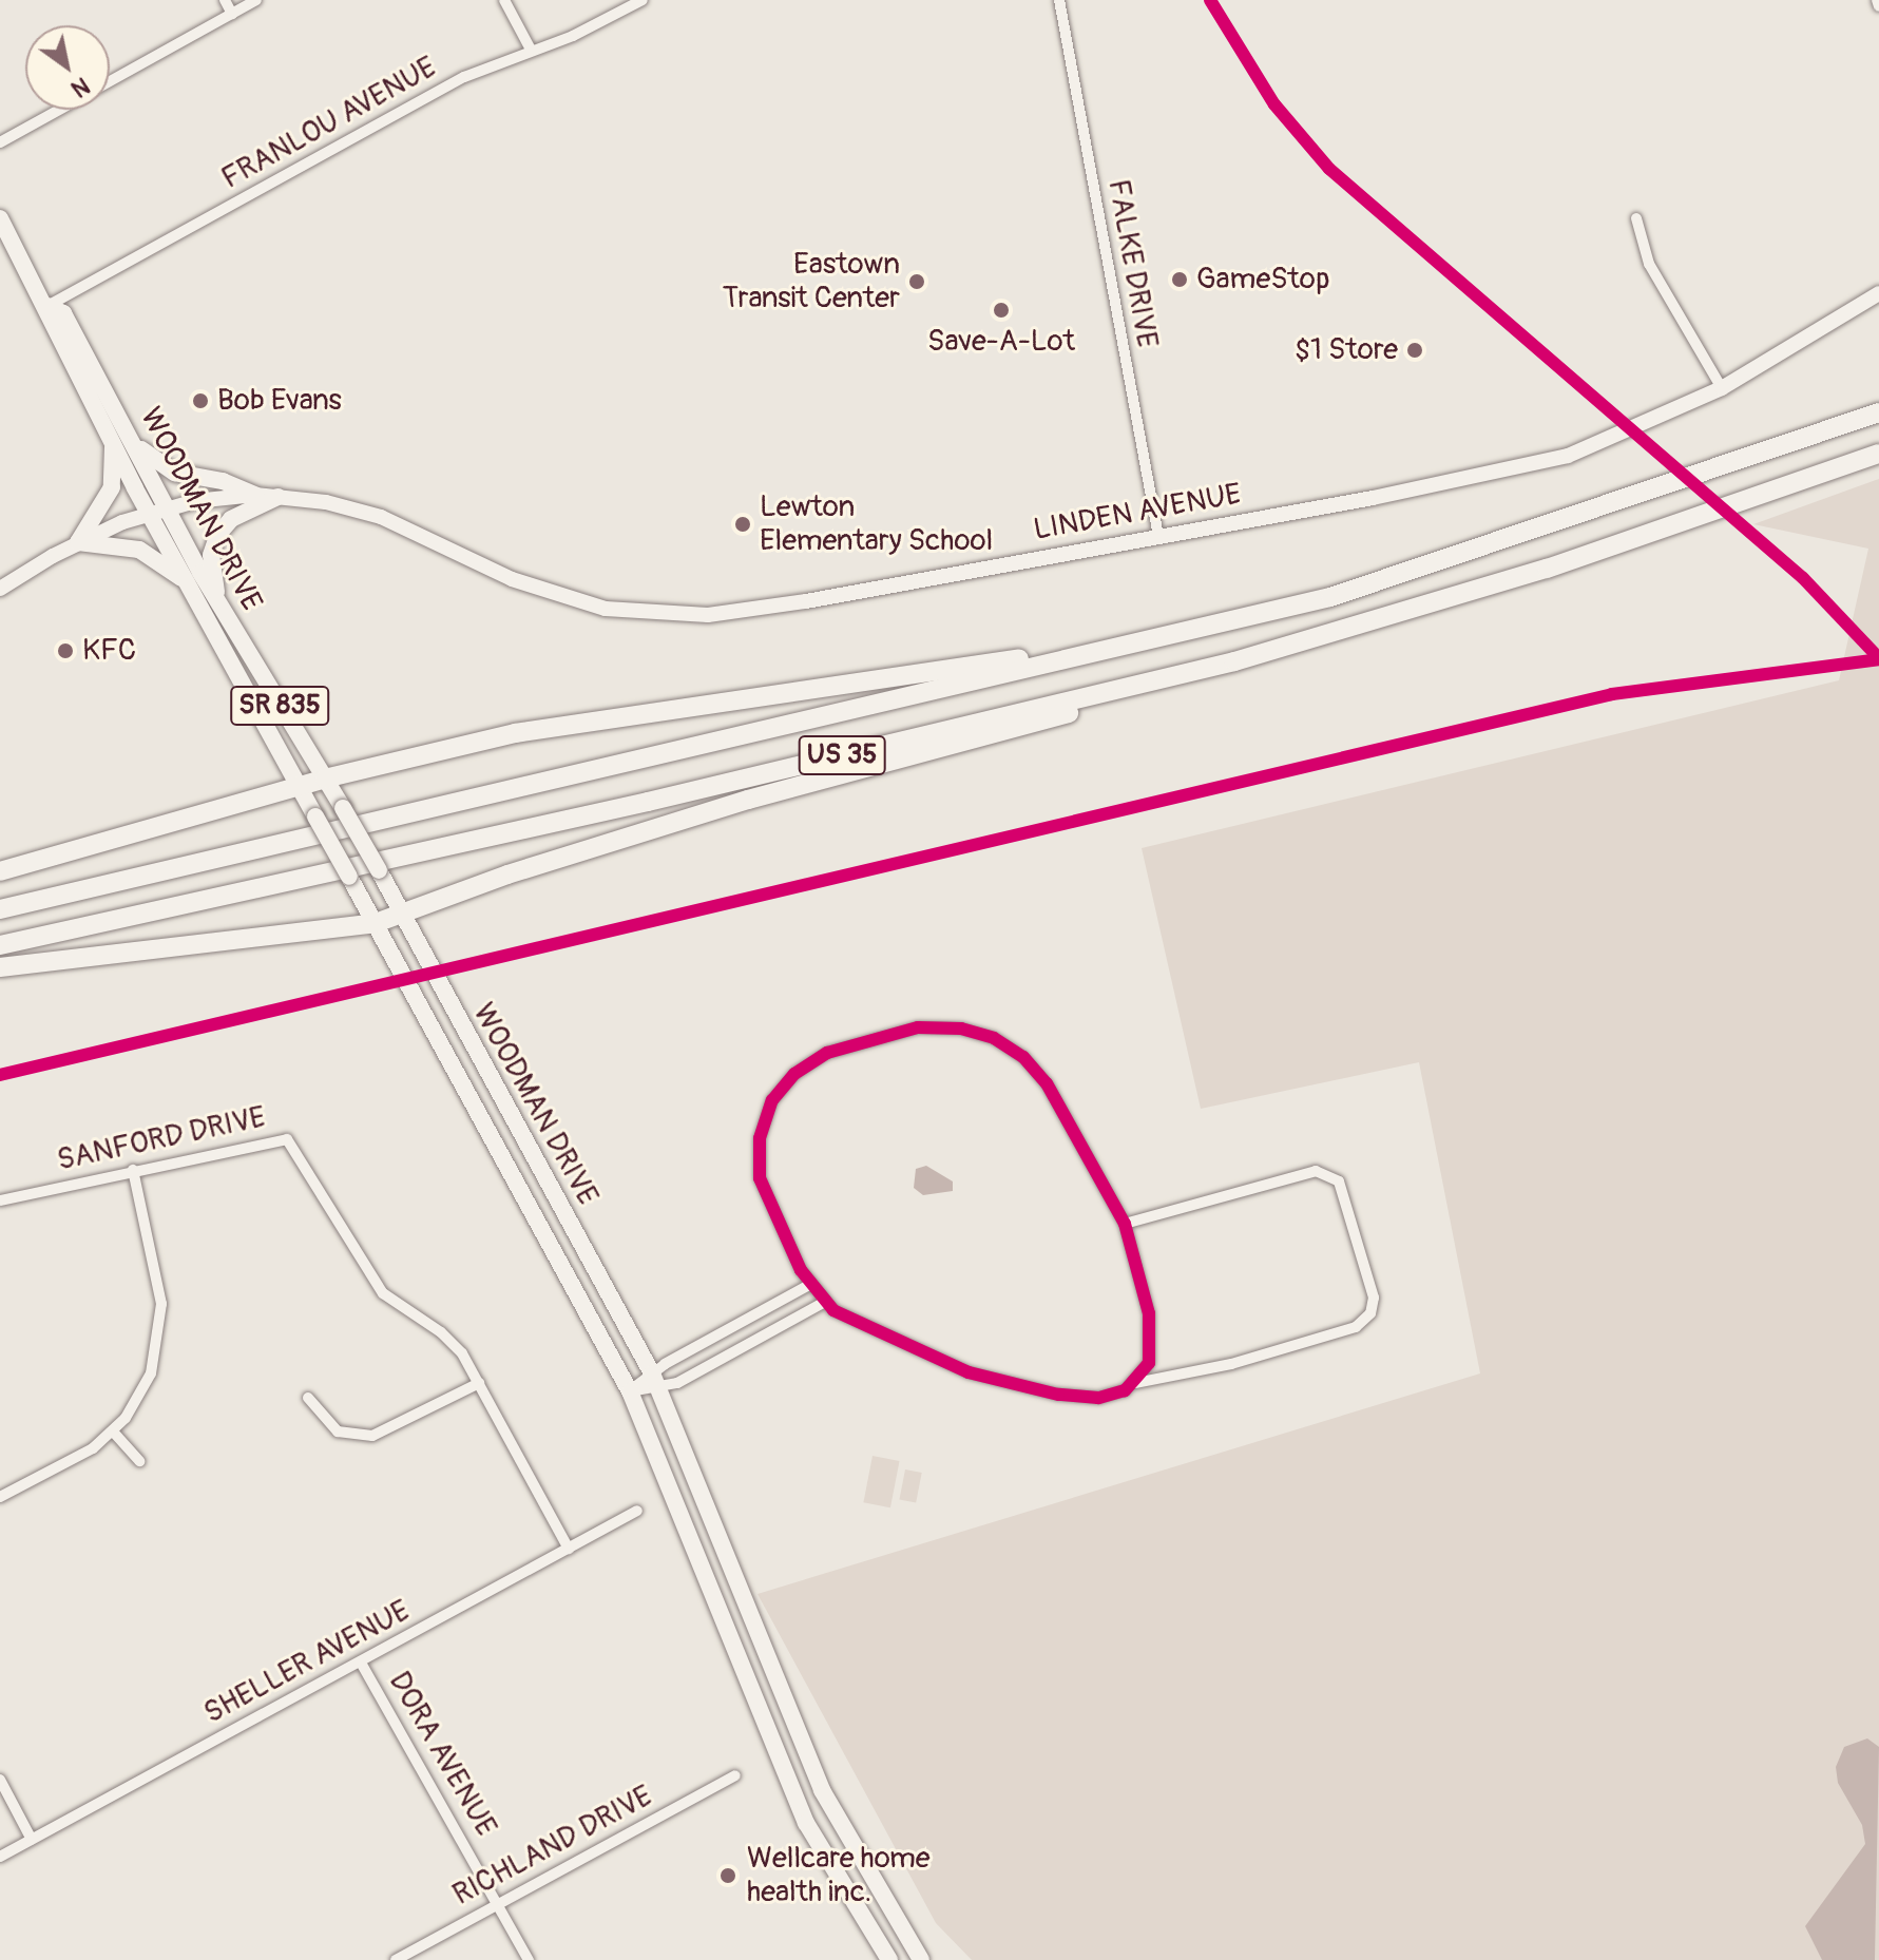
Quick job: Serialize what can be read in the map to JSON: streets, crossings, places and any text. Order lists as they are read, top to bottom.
{
  "streets": {
    "highway": ["US 35"],
    "main road": ["WOODMAN DRIVE", "LINDEN AVENUE", "SR 835"],
    "street": [
      "FRANLOU AVENUE",
      "FALKE DRIVE",
      "SANFORD DRIVE",
      "SHELLER AVENUE",
      "DORA AVENUE",
      "RICHLAND DRIVE"
    ]
  },
  "crossings": [
    ["FRANLOU AVENUE", "WOODMAN DRIVE"],
    ["FALKE DRIVE", "LINDEN AVENUE"],
    ["WOODMAN DRIVE", "LINDEN AVENUE"],
    ["SANFORD DRIVE", "SHELLER AVENUE"],
    ["SHELLER AVENUE", "DORA AVENUE"],
    ["DORA AVENUE", "RICHLAND DRIVE"]
  ],
  "places": [
    "GameStop",
    "Eastown Transit Center",
    "Save-A-Lot",
    "$1 Store",
    "Bob Evans",
    "Lewton Elementary School",
    "KFC",
    "Wellcare home health inc."
  ],
  "north": "bottom right"
}
